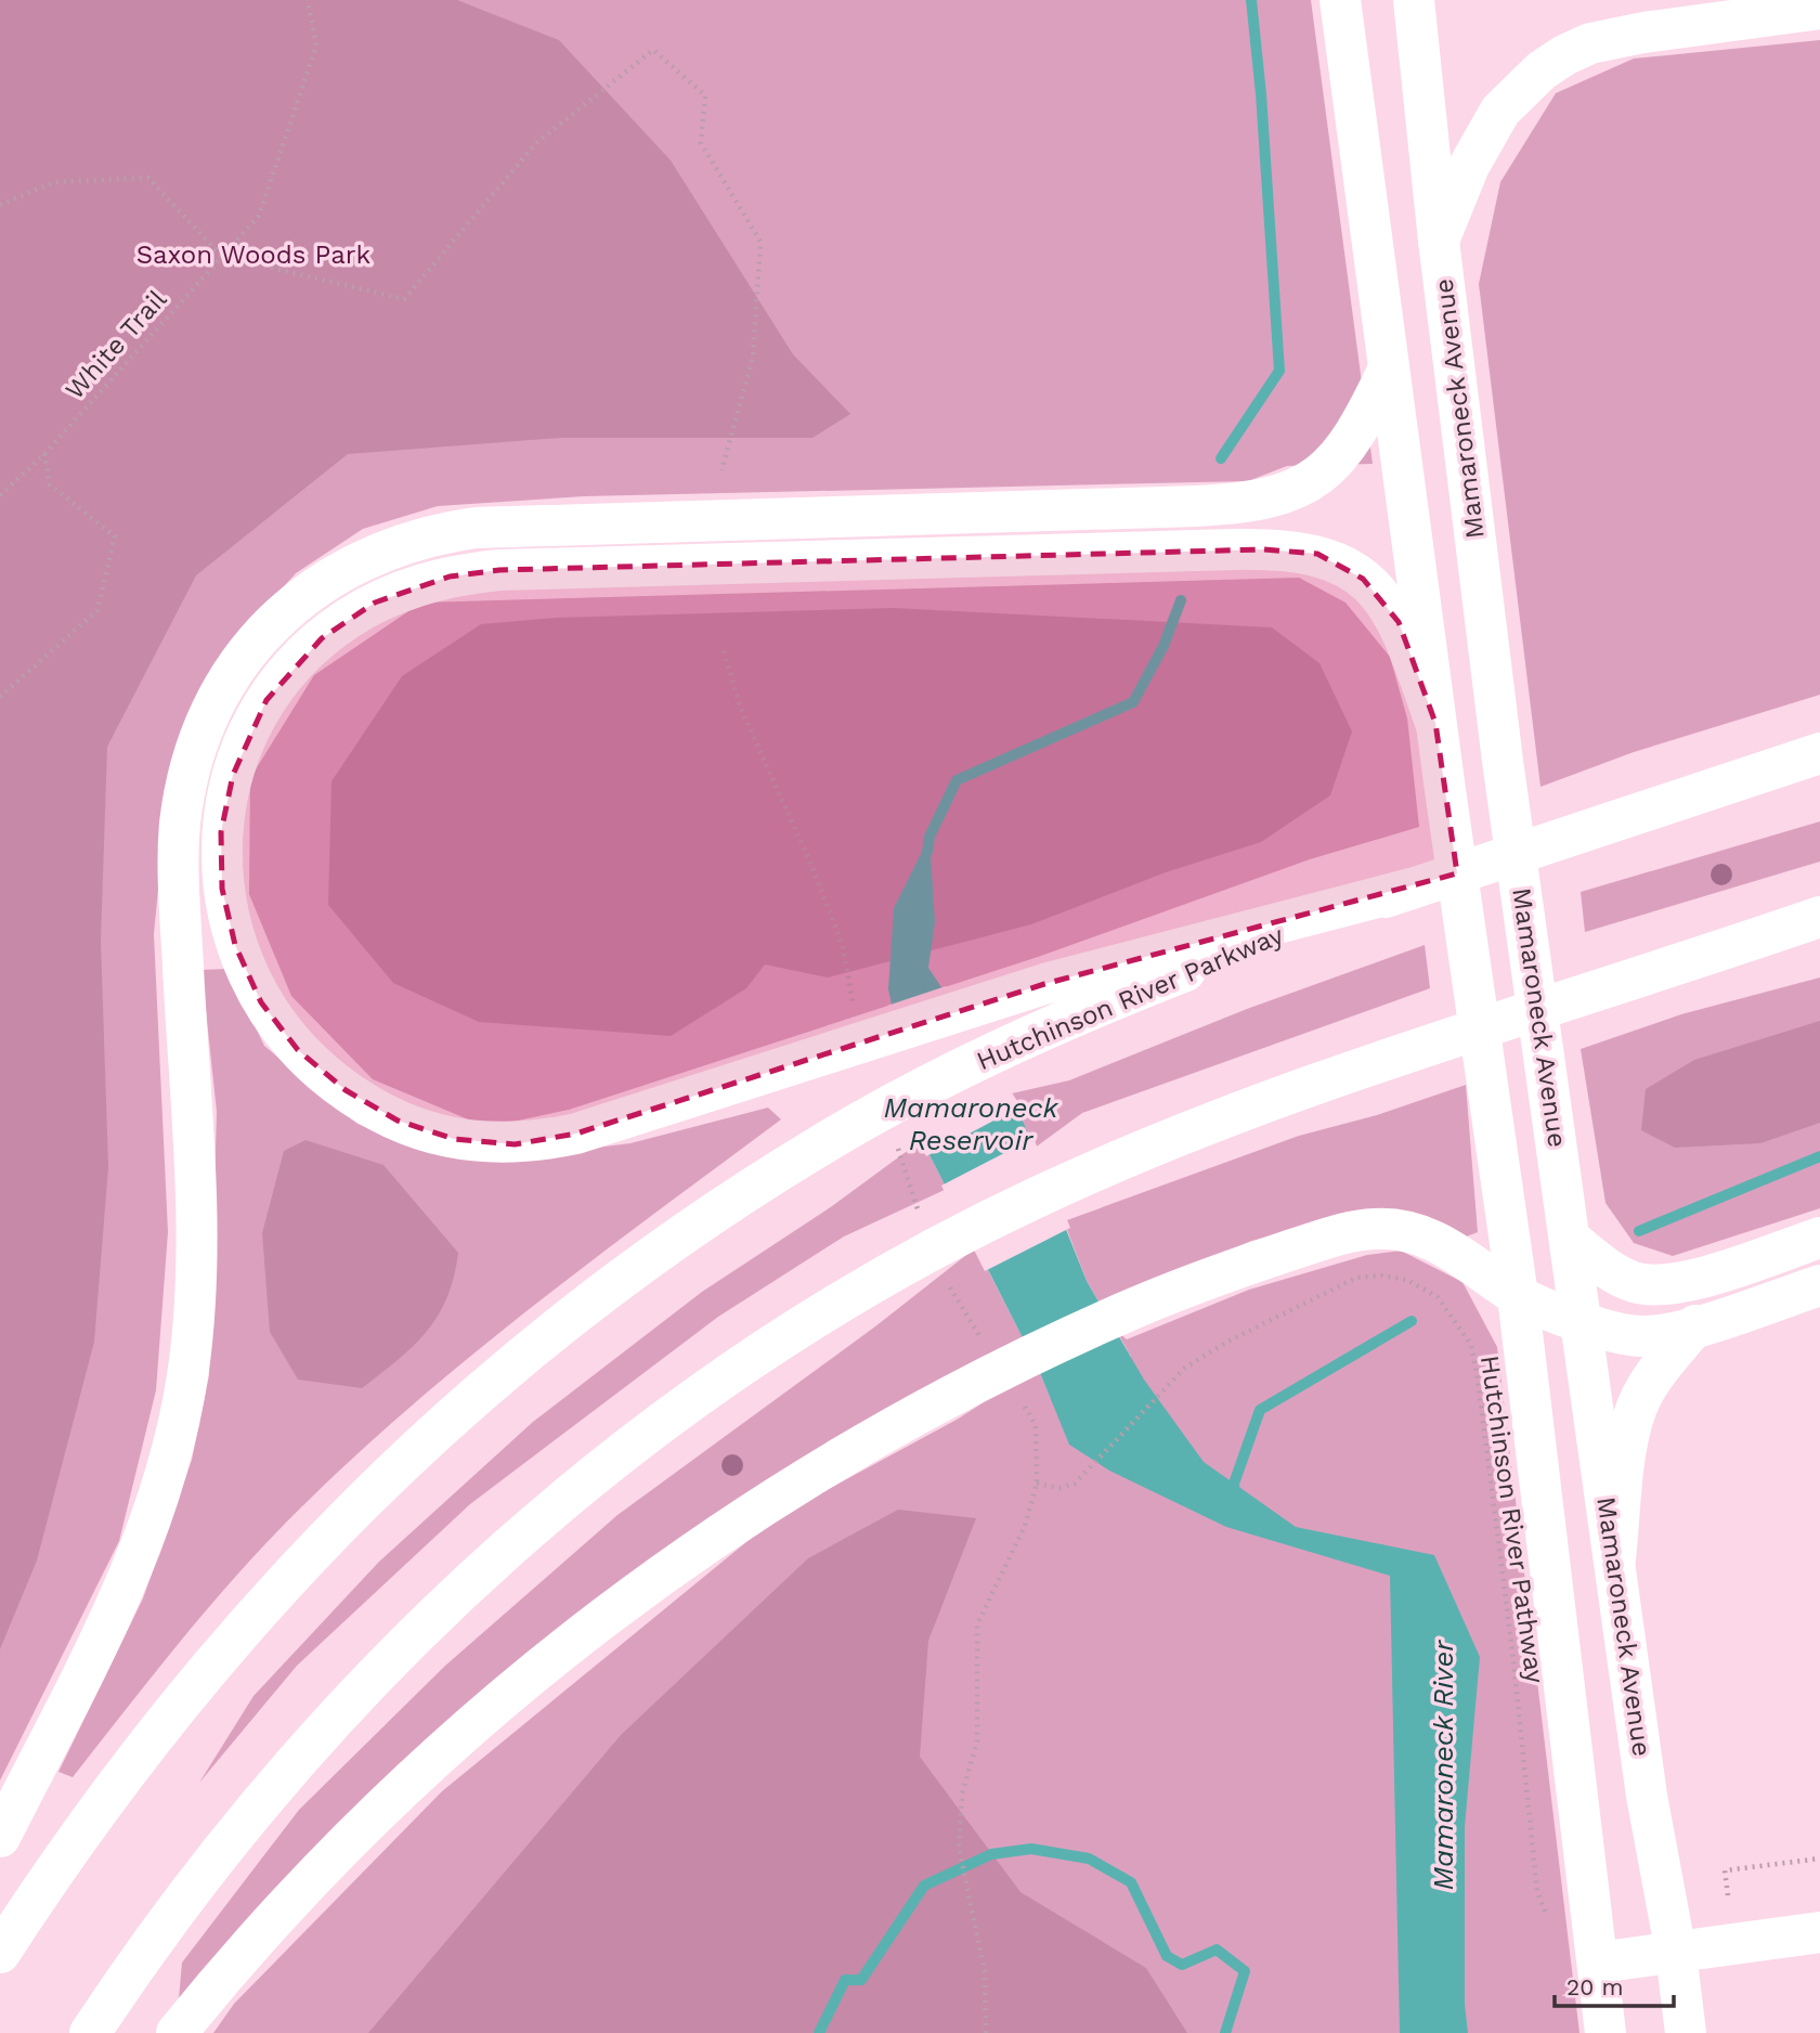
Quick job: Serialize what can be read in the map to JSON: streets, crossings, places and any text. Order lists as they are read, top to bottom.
{
  "streets": {
    "main road": ["Mamaroneck Avenue", "Hutchinson River Parkway"],
    "path": ["White Trail", "Hutchinson River Pathway"]
  },
  "water": ["Mamaroneck Reservoir", "Mamaroneck River"],
  "parks": ["Saxon Woods Park"],
  "scale_bar": "20 m"
}
